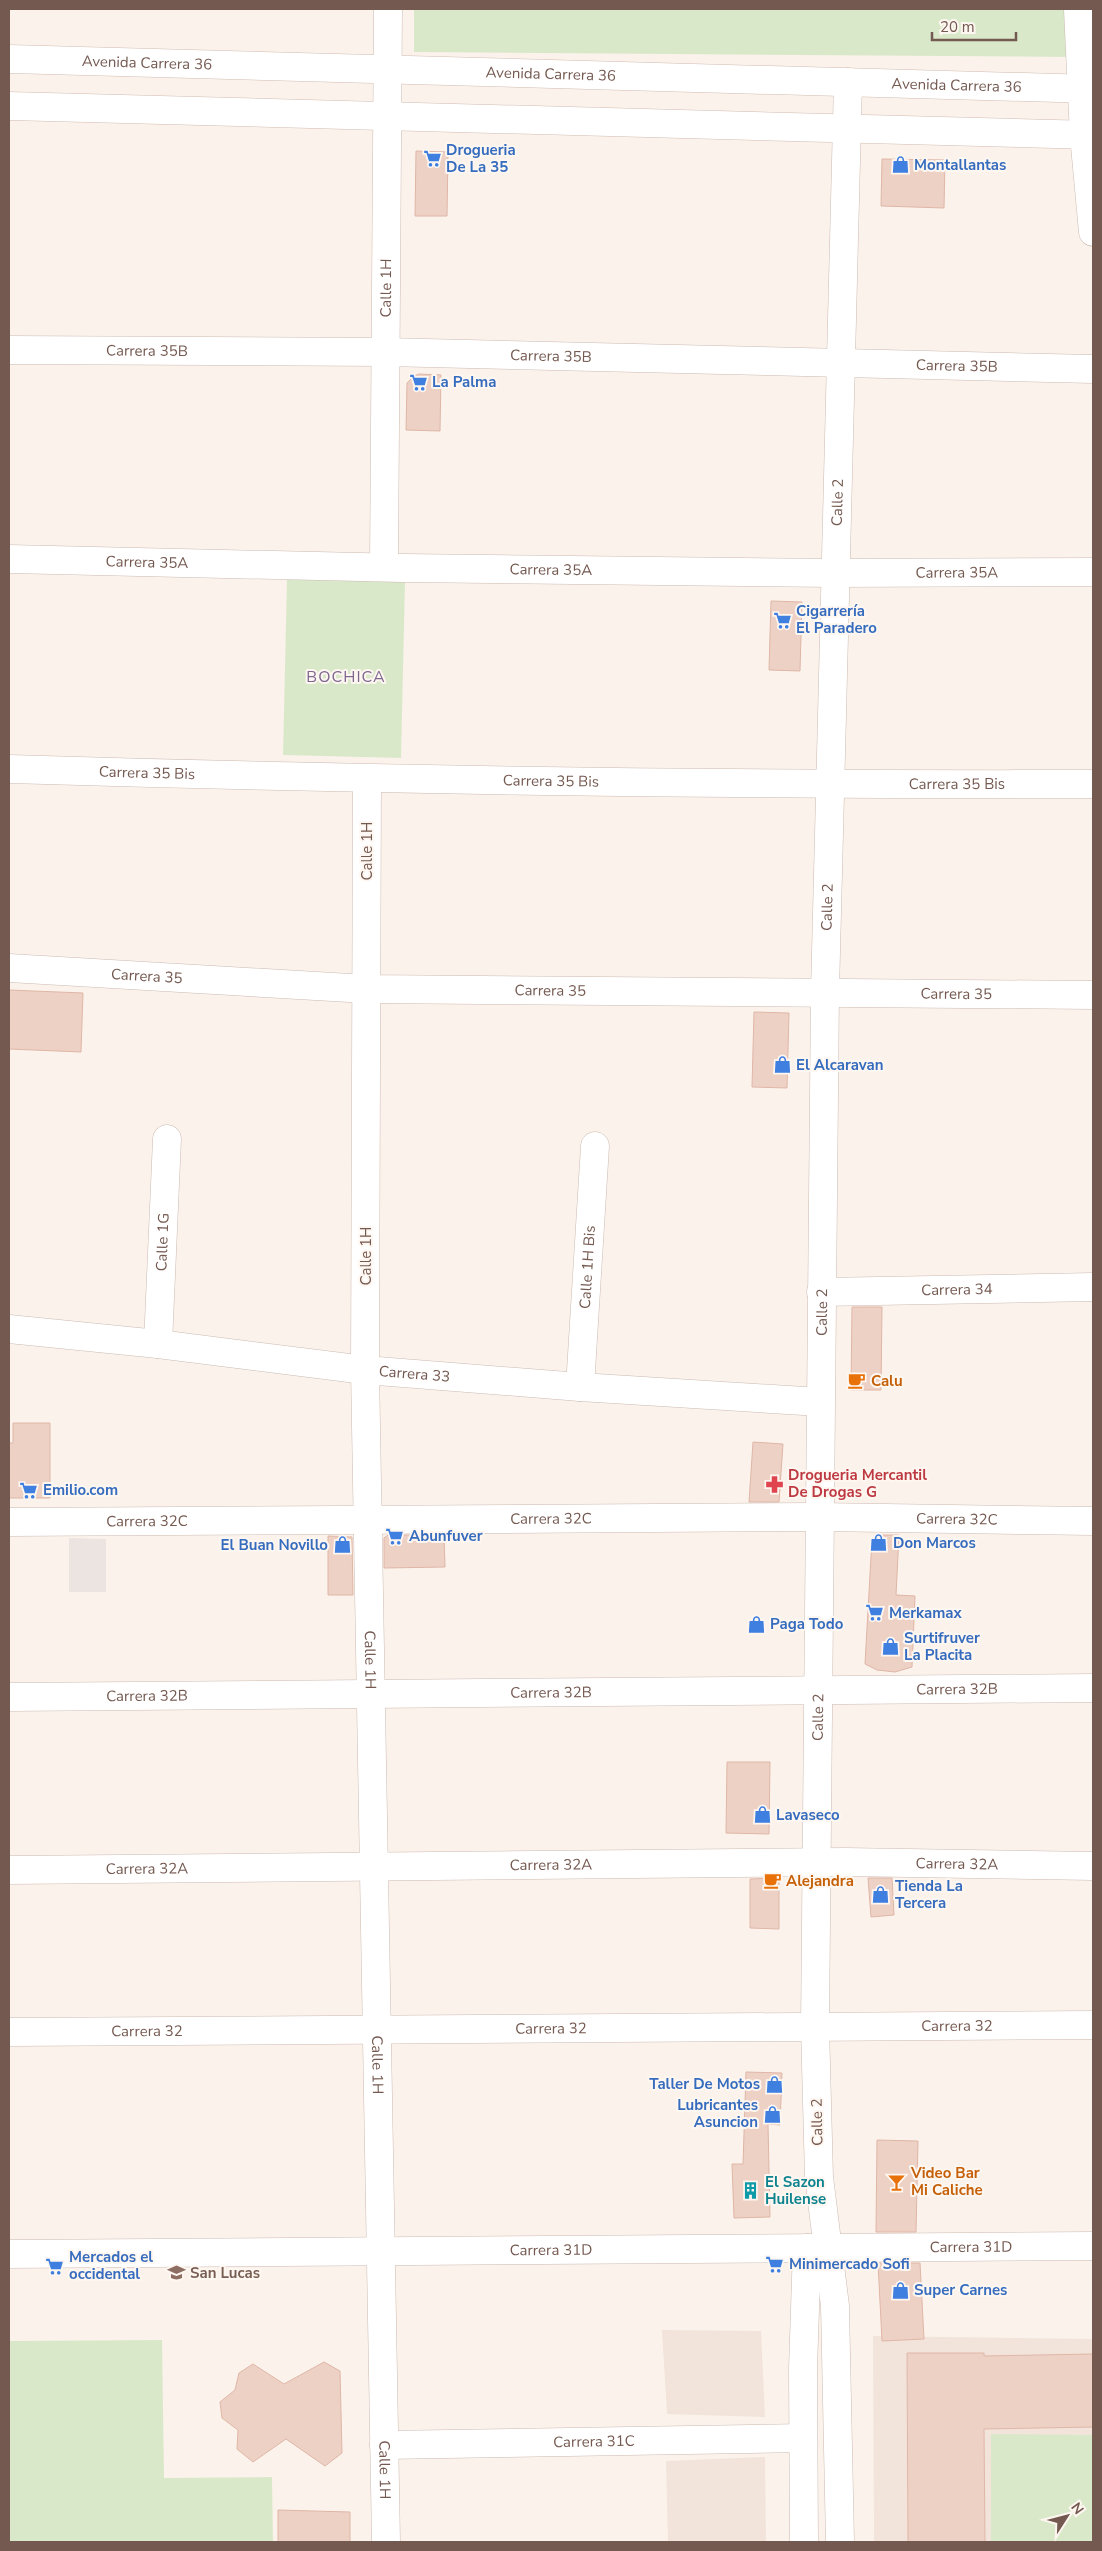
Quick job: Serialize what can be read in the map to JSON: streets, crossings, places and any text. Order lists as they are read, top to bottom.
{
  "streets": {
    "street": [
      "Avenida Carrera 36",
      "Calle 1H",
      "Carrera 35B",
      "Calle 2",
      "Carrera 35A",
      "Carrera 35 Bis",
      "Carrera 35",
      "Calle 1G",
      "Calle 1H Bis",
      "Carrera 34",
      "Carrera 33",
      "Carrera 32C",
      "Carrera 32B",
      "Carrera 32A",
      "Carrera 32",
      "Carrera 31D",
      "Carrera 31C"
    ]
  },
  "crossings": [
    ["Avenida Carrera 36", "Calle 1H"],
    ["Avenida Carrera 36", "Calle 2"],
    ["Calle 1H", "Carrera 35B"],
    ["Calle 1H", "Carrera 35A"],
    ["Calle 1H", "Carrera 35 Bis"],
    ["Calle 1H", "Carrera 35"],
    ["Calle 1H", "Carrera 33"],
    ["Calle 1H", "Carrera 32C"],
    ["Calle 1H", "Carrera 32B"],
    ["Calle 1H", "Carrera 32A"],
    ["Calle 1H", "Carrera 32"],
    ["Calle 1H", "Carrera 31D"],
    ["Calle 1H", "Carrera 31C"],
    ["Carrera 35B", "Calle 2"],
    ["Calle 2", "Carrera 35A"],
    ["Calle 2", "Carrera 35 Bis"],
    ["Calle 2", "Carrera 35"],
    ["Calle 2", "Carrera 34"],
    ["Calle 2", "Carrera 33"],
    ["Calle 2", "Carrera 32C"],
    ["Calle 2", "Carrera 32B"],
    ["Calle 2", "Carrera 32A"],
    ["Calle 2", "Carrera 32"],
    ["Calle 2", "Carrera 31D"],
    ["Calle 2", "Carrera 31C"],
    ["Calle 1G", "Carrera 33"],
    ["Calle 1H Bis", "Carrera 33"]
  ],
  "districts": ["BOCHICA"],
  "places": {
    "supermarket": [
      "Drogueria De La 35",
      "La Palma",
      "Cigarrería El Paradero",
      "Emilio.com",
      "Abunfuver",
      "Merkamax",
      "Minimercado Sofi",
      "Mercados el occidental"
    ],
    "shop": [
      "Montallantas",
      "El Alcaravan",
      "Don Marcos",
      "El Buan Novillo",
      "Paga Todo",
      "Surtifruver La Placita",
      "Lavaseco",
      "Tienda La Tercera",
      "Taller De Motos",
      "Lubricantes Asuncion",
      "Super Carnes"
    ],
    "cafe": ["Calu", "Alejandra"],
    "pharmacy": ["Drogueria Mercantil De Drogas G"],
    "bar": ["Video Bar Mi Caliche"],
    "building": ["El Sazon Huilense"],
    "school or university": ["San Lucas"]
  },
  "scale_bar": "20 m",
  "north": "top right"
}
